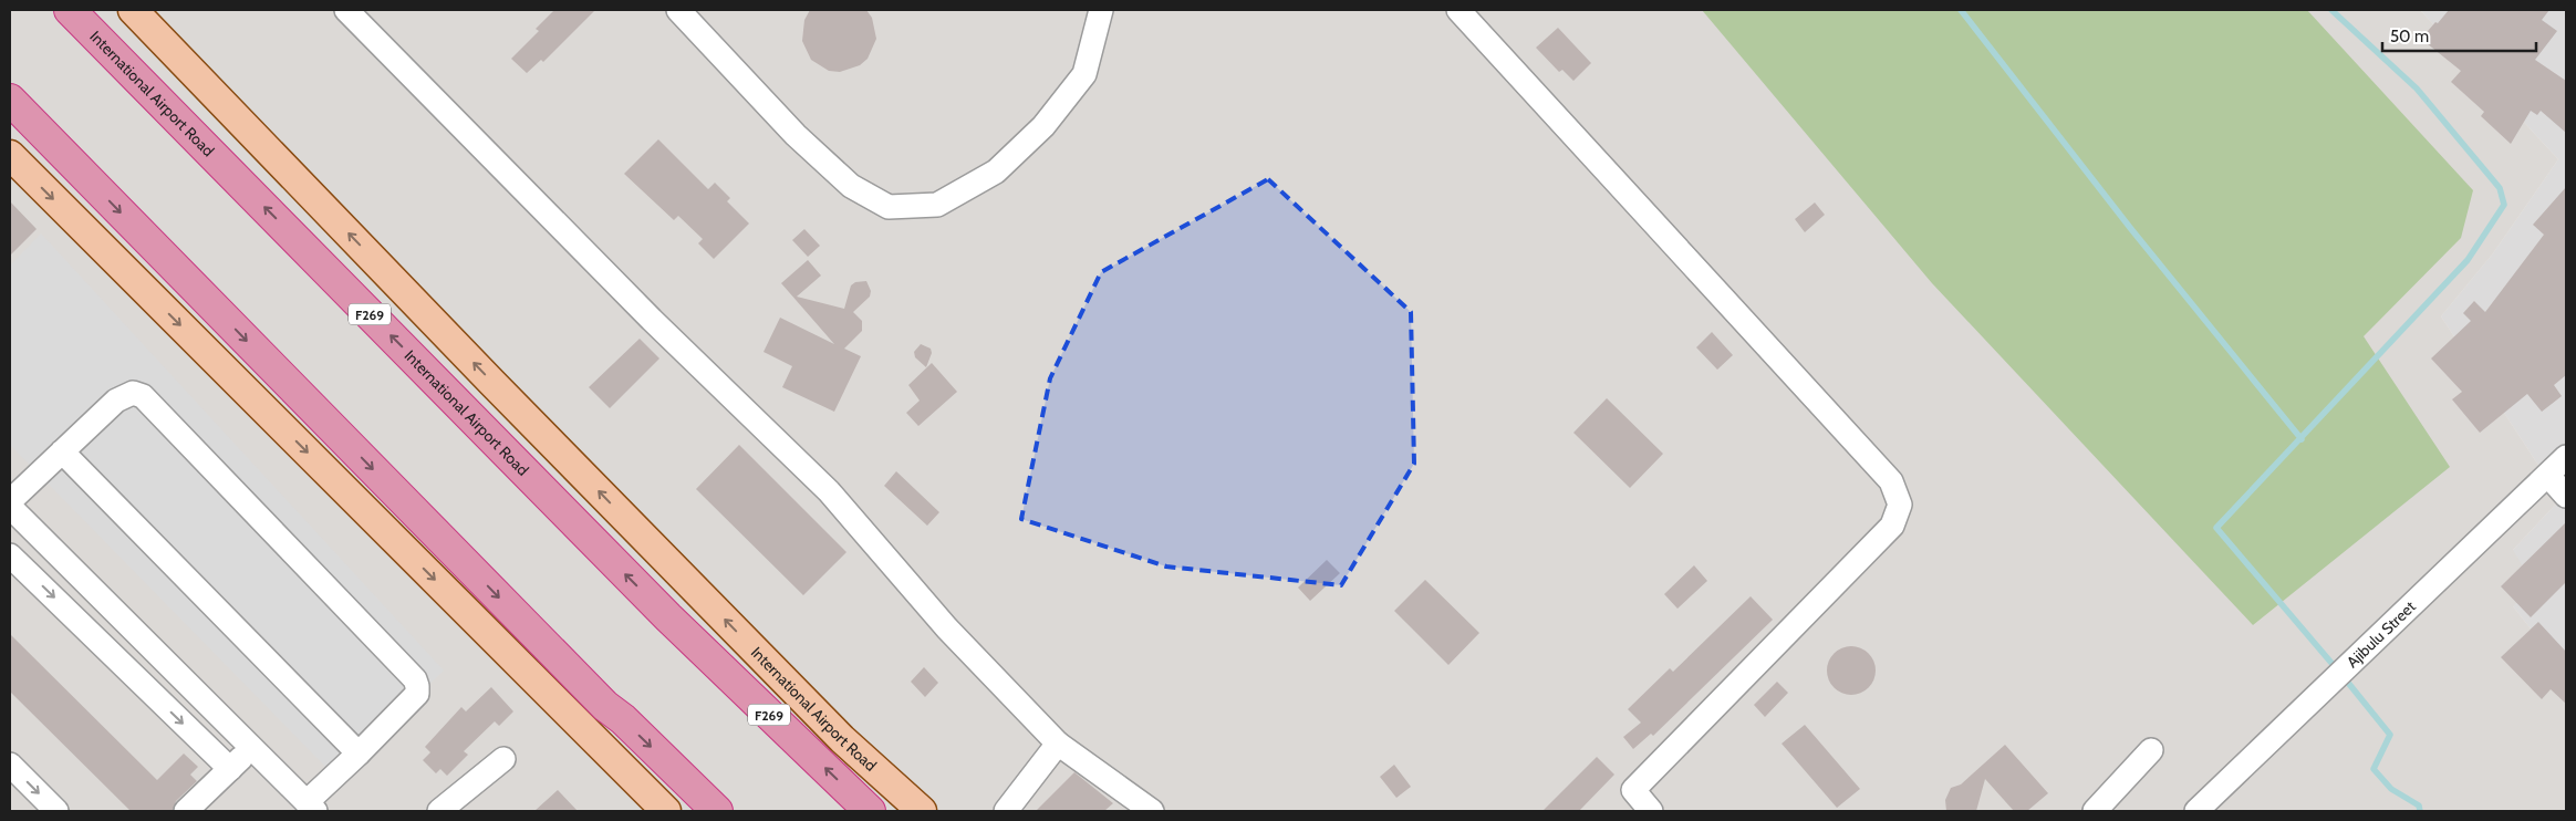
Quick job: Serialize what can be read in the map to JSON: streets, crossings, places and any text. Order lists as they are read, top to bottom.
{
  "streets": {
    "highway": ["International Airport Road", "F269"],
    "street": ["Ajibulu Street"]
  },
  "scale_bar": "50 m"
}
